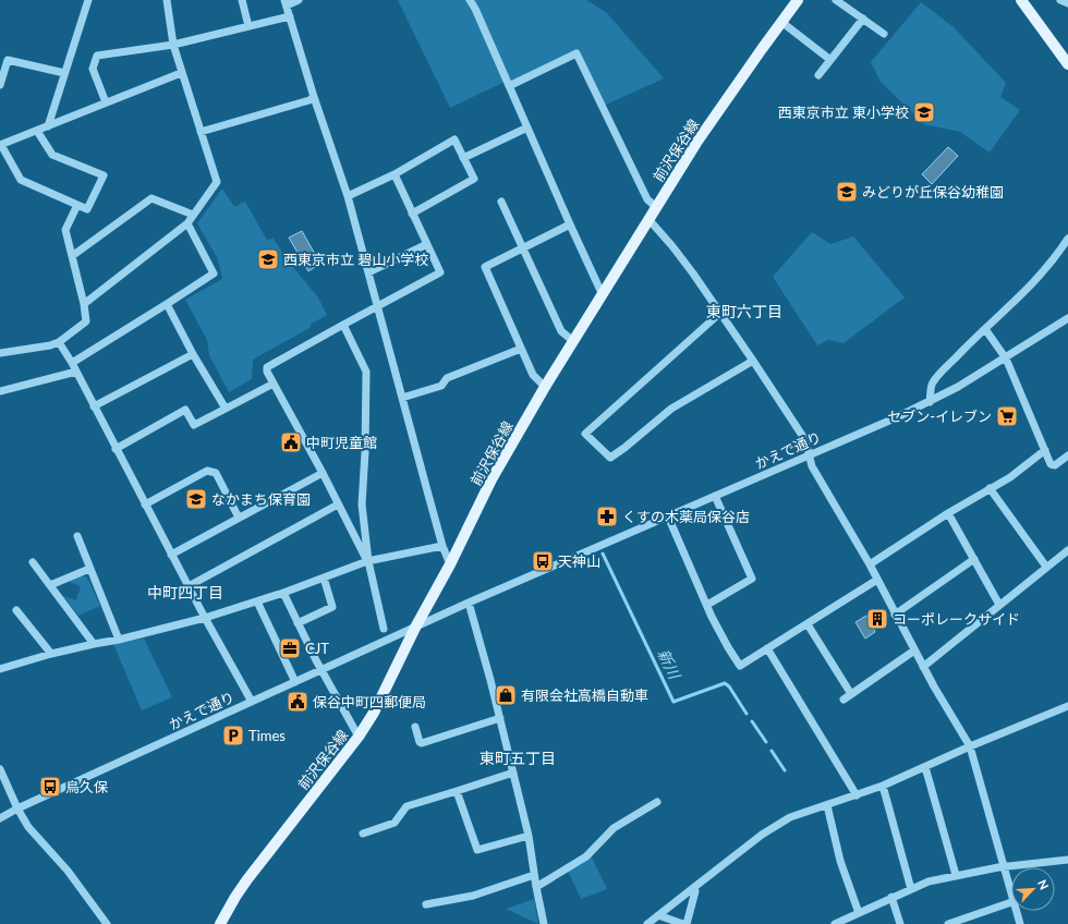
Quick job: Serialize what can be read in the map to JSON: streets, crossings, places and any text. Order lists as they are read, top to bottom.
{
  "streets": {
    "main road": ["前沢保谷線"],
    "street": ["かえで通り"]
  },
  "crossings": [
    ["前沢保谷線", "かえで通り"]
  ],
  "districts": ["東町六丁目", "中町四丁目", "東町五丁目"],
  "water": ["新川"],
  "places": {
    "school or university": [
      "西東京市立 東小学校",
      "みどりが丘保谷幼稚園",
      "西東京市立 碧山小学校",
      "なかまち保育園"
    ],
    "supermarket": ["セブン-イレブン"],
    "public building": ["中町児童館", "保谷中町四郵便局"],
    "pharmacy": ["くすの木薬局保谷店"],
    "bus stop": ["天神山", "鳥久保"],
    "building": ["コーポレークサイド"],
    "office": ["CJT"],
    "shop": ["有限会社高橋自動車"],
    "parking": ["Times"]
  },
  "north": "top right"
}
